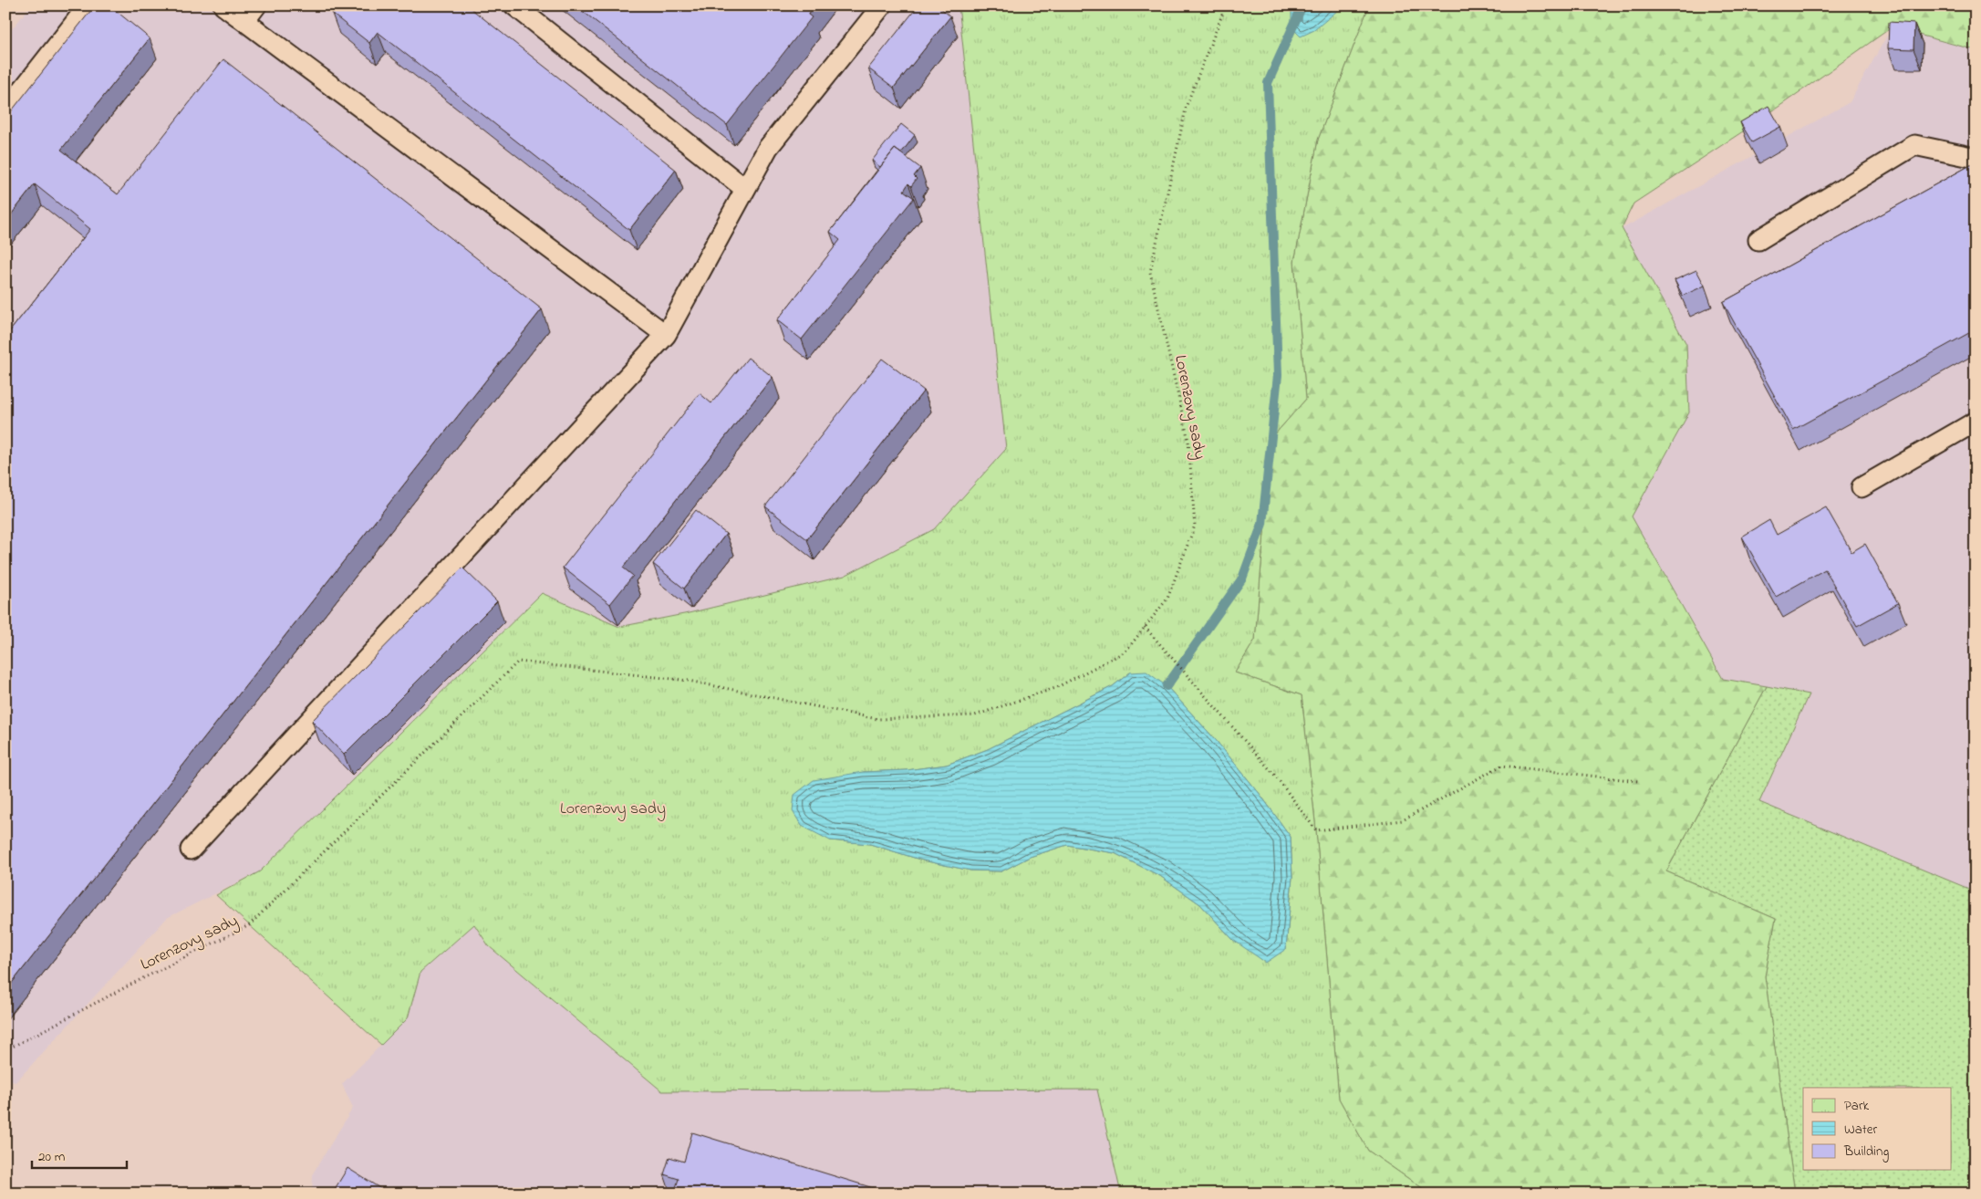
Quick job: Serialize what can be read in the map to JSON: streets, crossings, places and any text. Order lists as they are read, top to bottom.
{
  "streets": {
    "path": ["Lorenzovy sady"]
  },
  "parks": ["Lorenzovy sady"],
  "legend": ["Park", "Water", "Building"],
  "scale_bar": "20 m"
}
